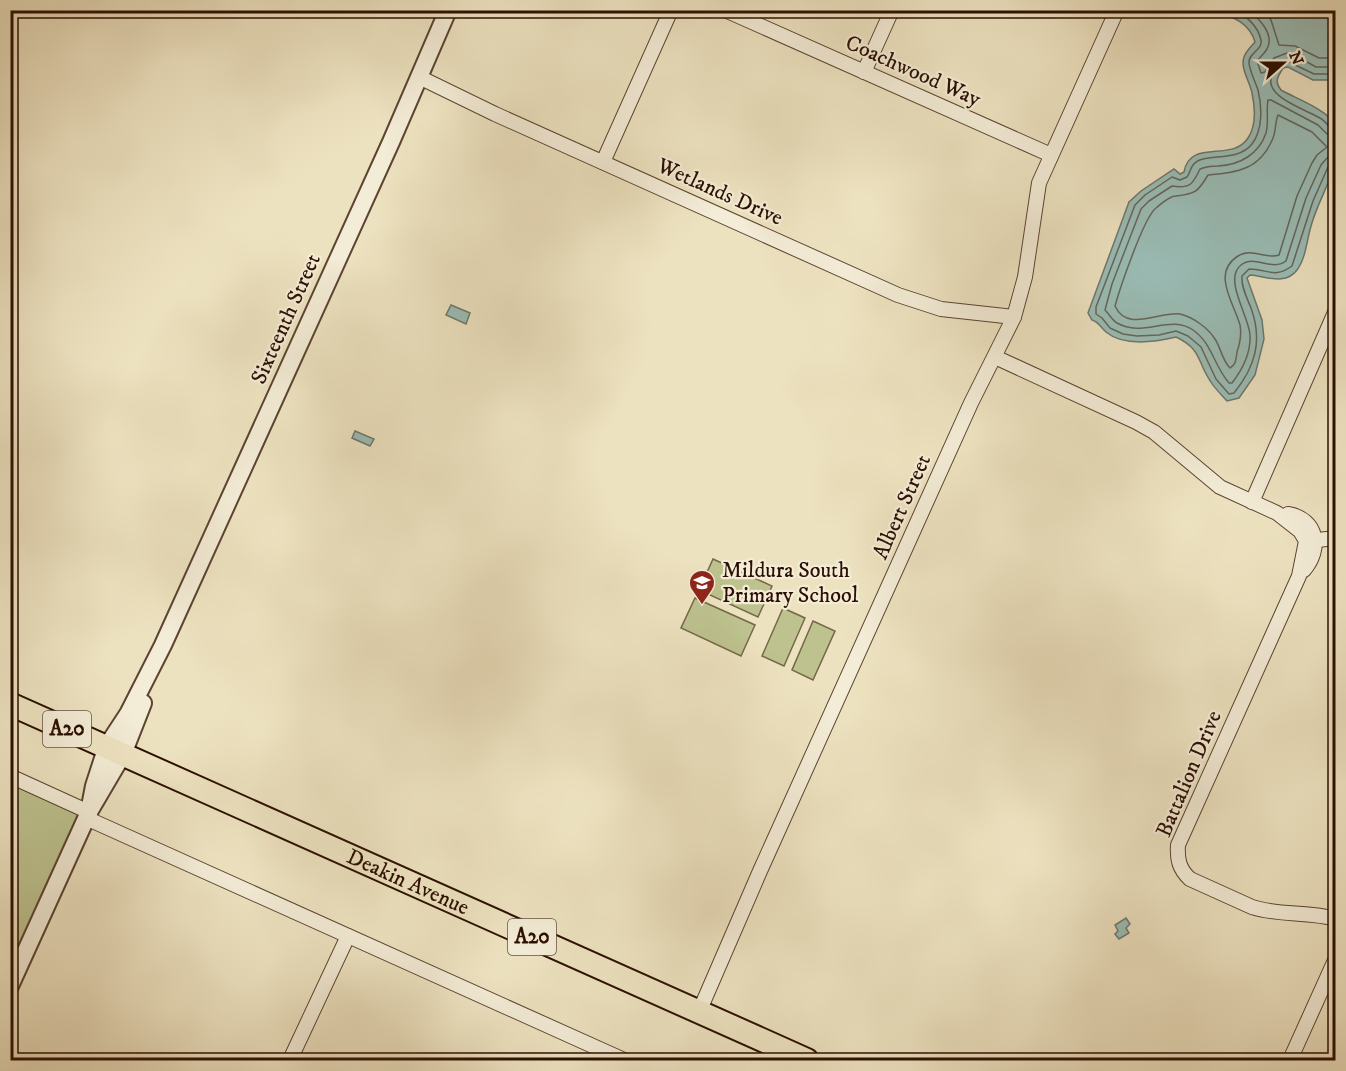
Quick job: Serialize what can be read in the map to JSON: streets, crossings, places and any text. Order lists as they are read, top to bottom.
{
  "streets": {
    "highway": ["A20", "Deakin Avenue"],
    "street": [
      "Coachwood Way",
      "Wetlands Drive",
      "Sixteenth Street",
      "Albert Street",
      "Battalion Drive"
    ]
  },
  "crossings": [
    ["Coachwood Way", "Albert Street"],
    ["Wetlands Drive", "Sixteenth Street"],
    ["Wetlands Drive", "Albert Street"],
    ["Sixteenth Street", "Deakin Avenue"],
    ["Albert Street", "Deakin Avenue"]
  ],
  "places": {
    "school or university": ["Mildura South Primary School"]
  },
  "north": "right"
}
